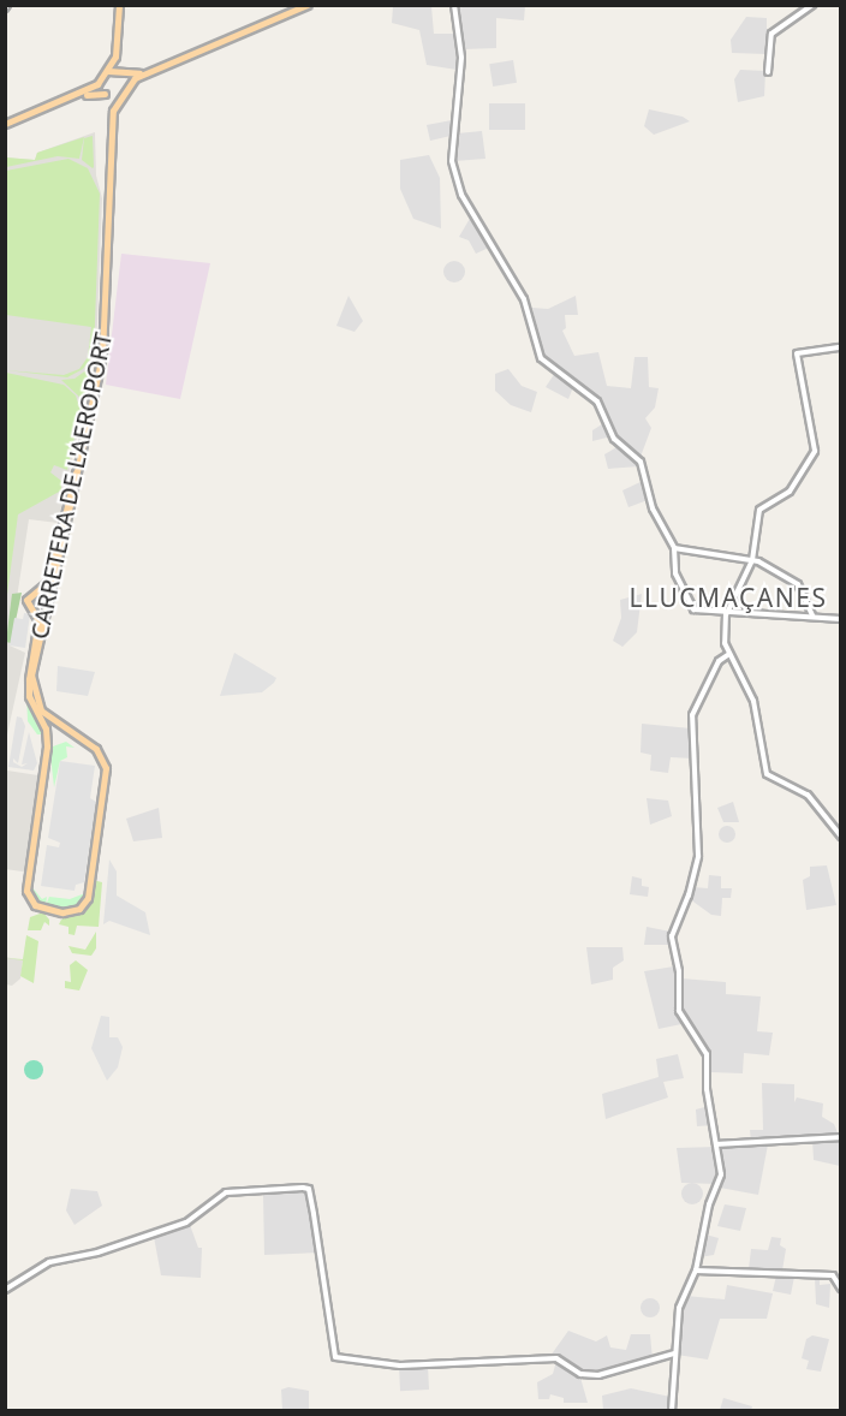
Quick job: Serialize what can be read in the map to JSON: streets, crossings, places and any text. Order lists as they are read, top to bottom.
{
  "streets": {
    "main road": ["CARRETERA DE L'AEROPORT"]
  },
  "districts": ["LLUCMAÇANES"]
}
